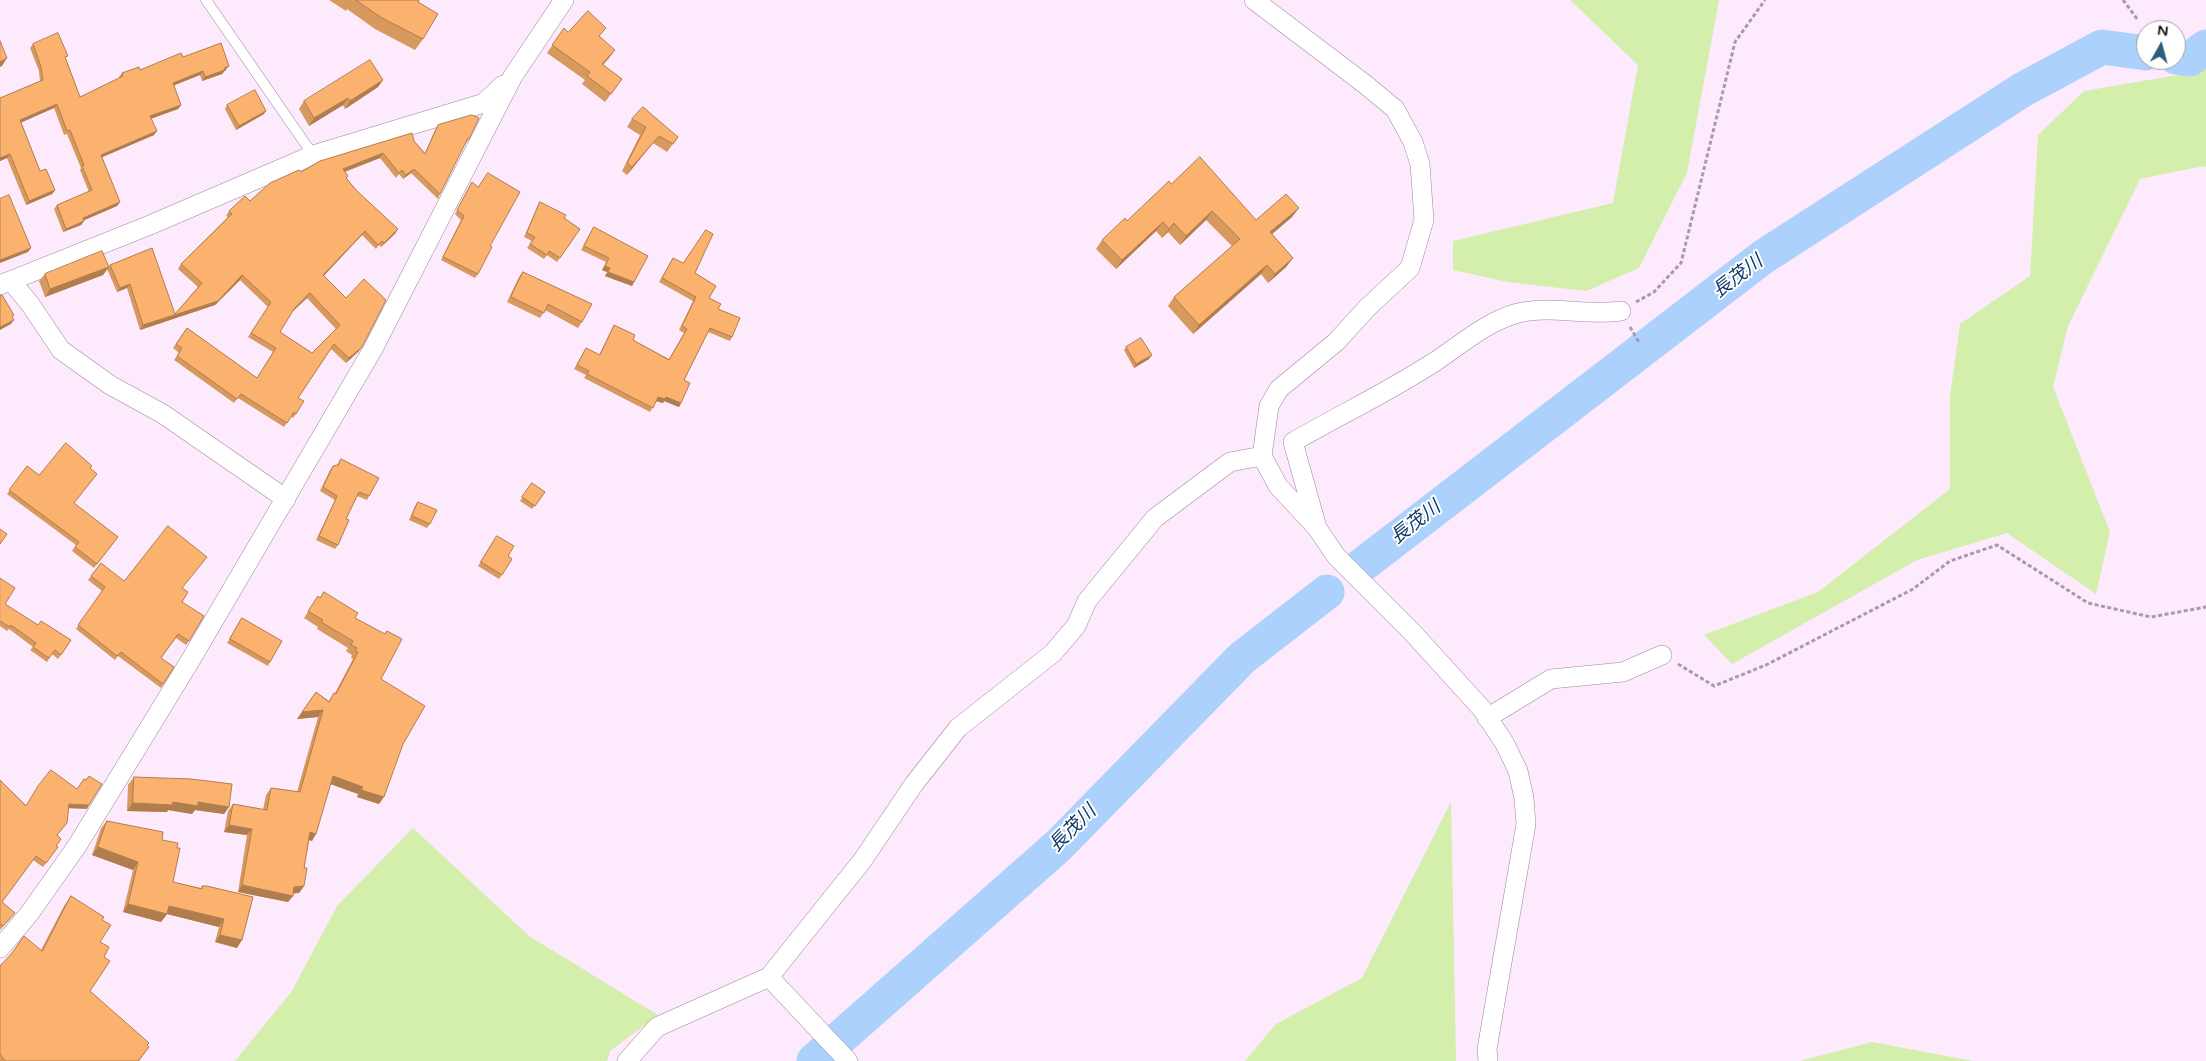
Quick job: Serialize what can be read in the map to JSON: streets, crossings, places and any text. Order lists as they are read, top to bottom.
{
  "water": ["長茂川"],
  "north": "top"
}
